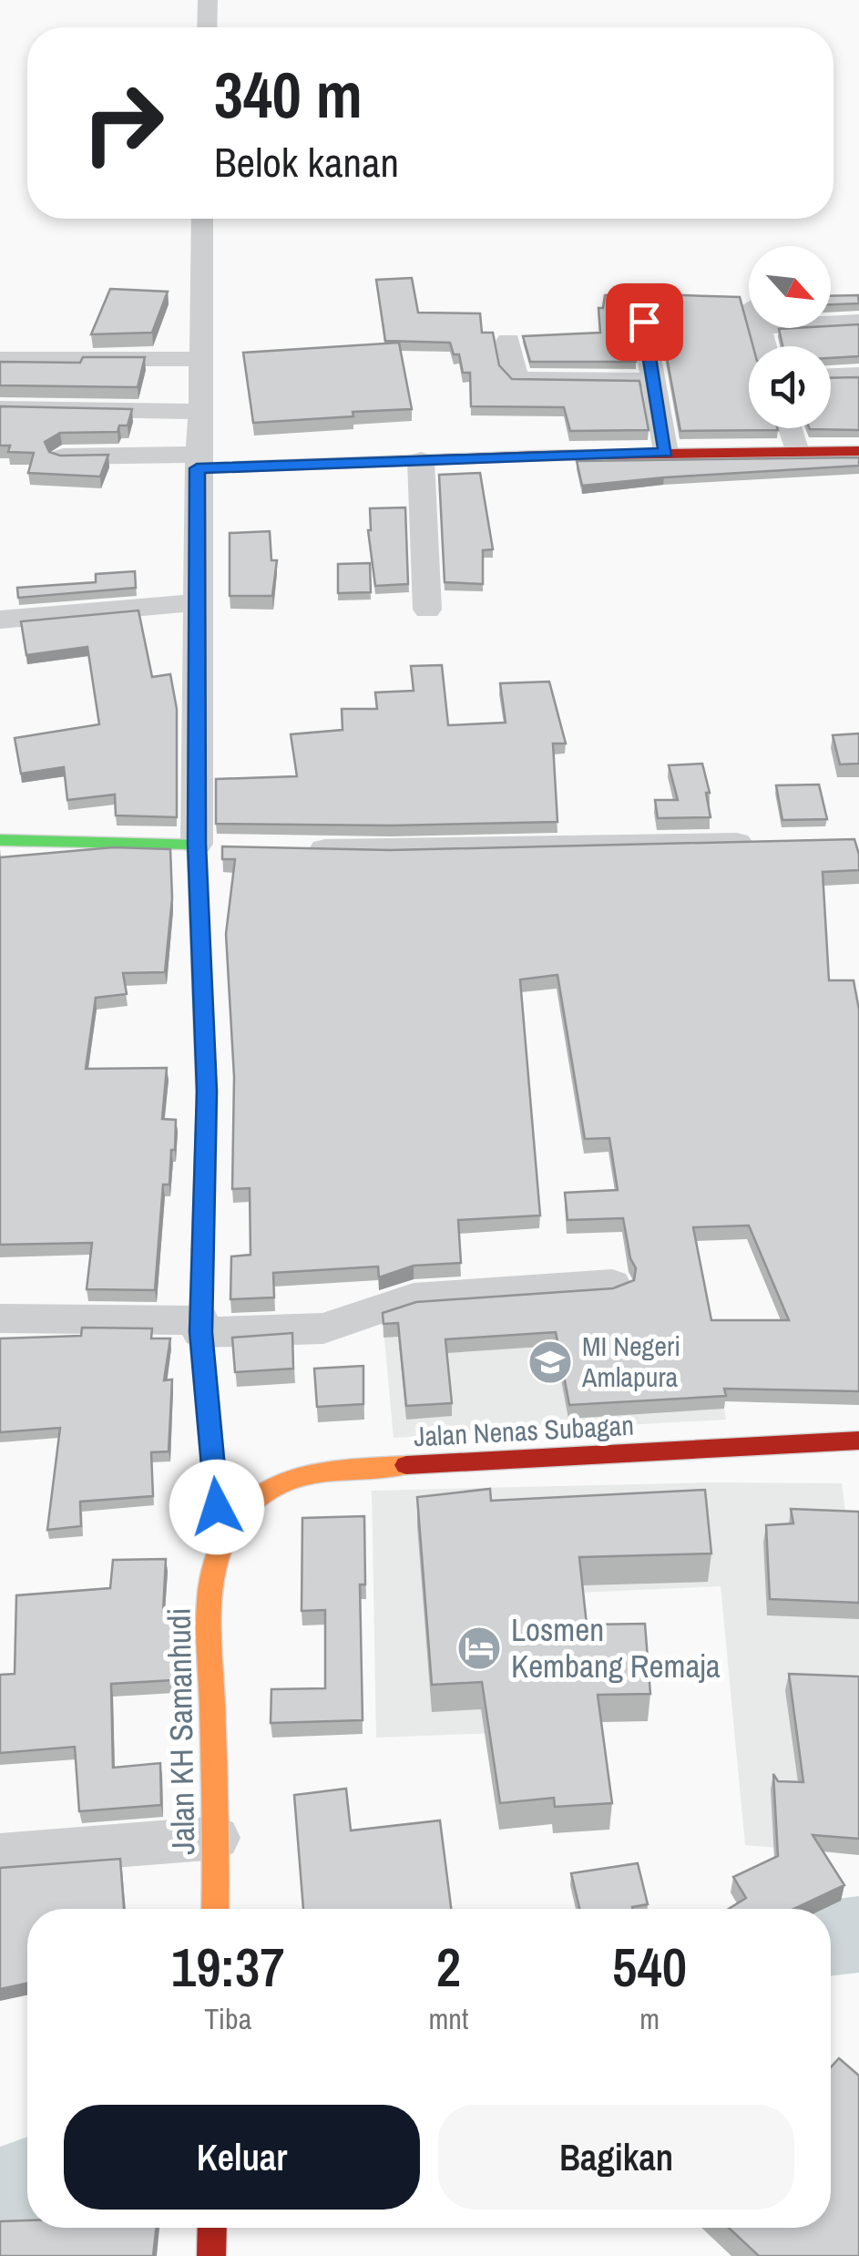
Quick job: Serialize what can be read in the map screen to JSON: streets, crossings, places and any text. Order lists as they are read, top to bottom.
{
  "streets": {
    "street": ["Jalan Nenas Subagan", "Jalan KH Samanhudi"]
  },
  "crossings": [
    ["Jalan Nenas Subagan", "Jalan KH Samanhudi"]
  ],
  "places": {
    "school or university": ["MI Negeri Amlapura"],
    "hotel": ["Losmen Kembang Remaja"]
  },
  "north": "bottom right",
  "page": {
    "turn": ["340 m", "Belok kanan"],
    "eta": [
      "19:37",
      "Tiba",
      "2",
      "mnt",
      "540",
      "m"
    ],
    "buttons": ["Keluar", "Bagikan"]
  }
}
